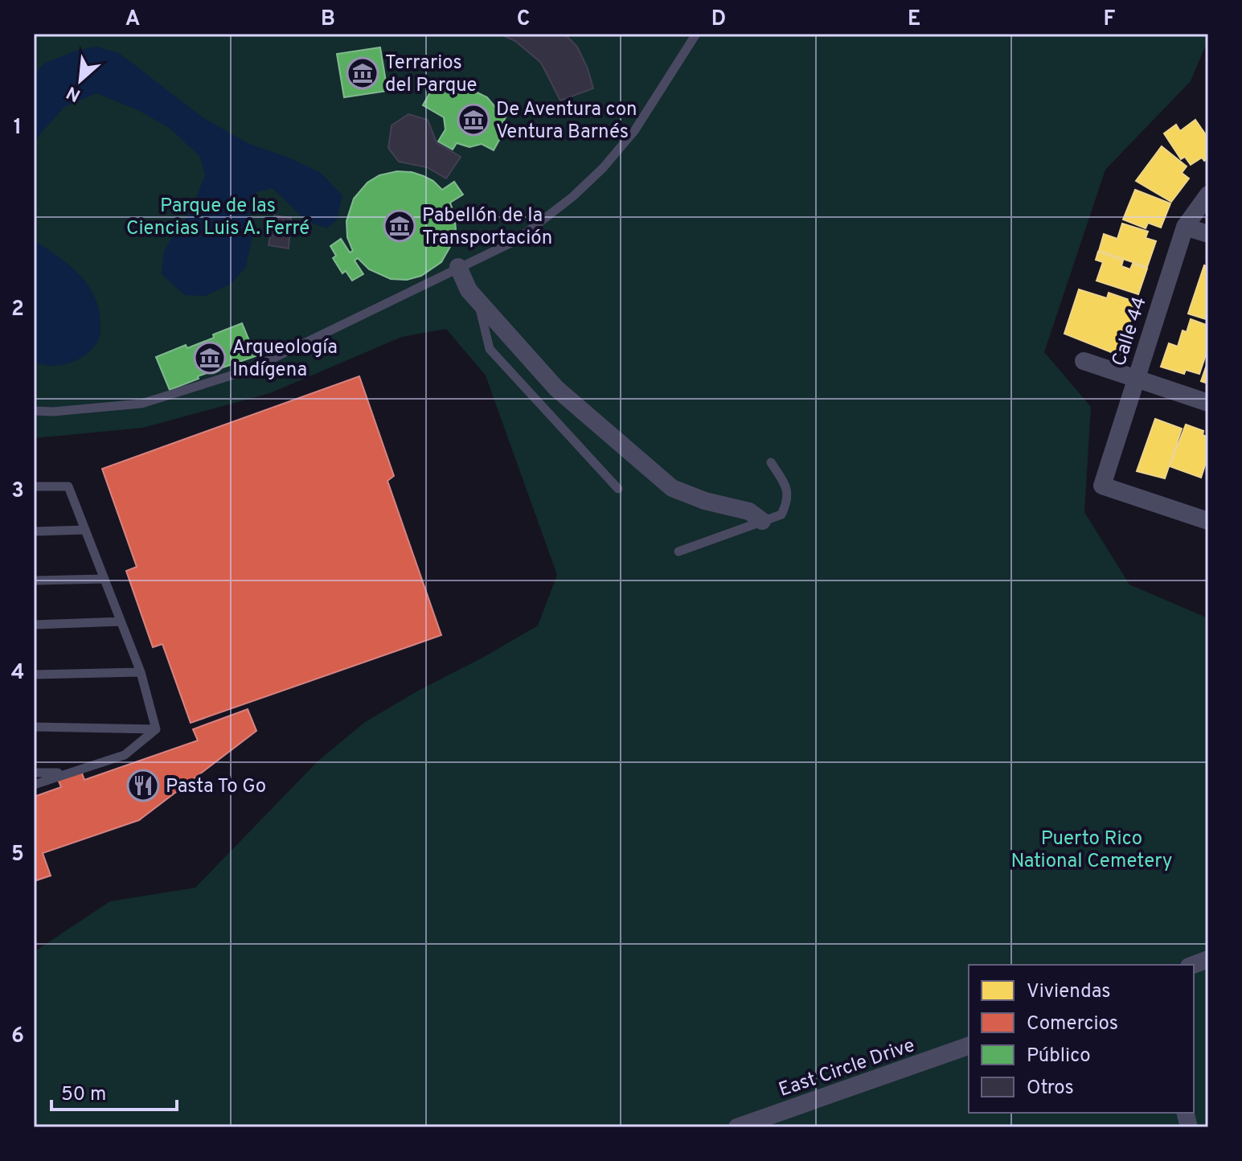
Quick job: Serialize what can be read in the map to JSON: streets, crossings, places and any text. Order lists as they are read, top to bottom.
{
  "streets": {
    "street": ["Calle 44", "East Circle Drive"]
  },
  "parks": ["Parque de las Ciencias Luis A. Ferré", "Puerto Rico National Cemetery"],
  "places": {
    "museum": [
      "Terrarios del Parque",
      "De Aventura con Ventura Barnés",
      "Pabellón de la Transportación",
      "Arqueología Indígena"
    ],
    "restaurant": ["Pasta To Go"]
  },
  "legend": [
    "Viviendas",
    "Comercios",
    "Público",
    "Otros"
  ],
  "scale_bar": "50 m",
  "north": "bottom left",
  "grid": {
    "columns": [
      "A",
      "B",
      "C",
      "D",
      "E",
      "F"
    ],
    "rows": [
      "1",
      "2",
      "3",
      "4",
      "5",
      "6"
    ]
  }
}
